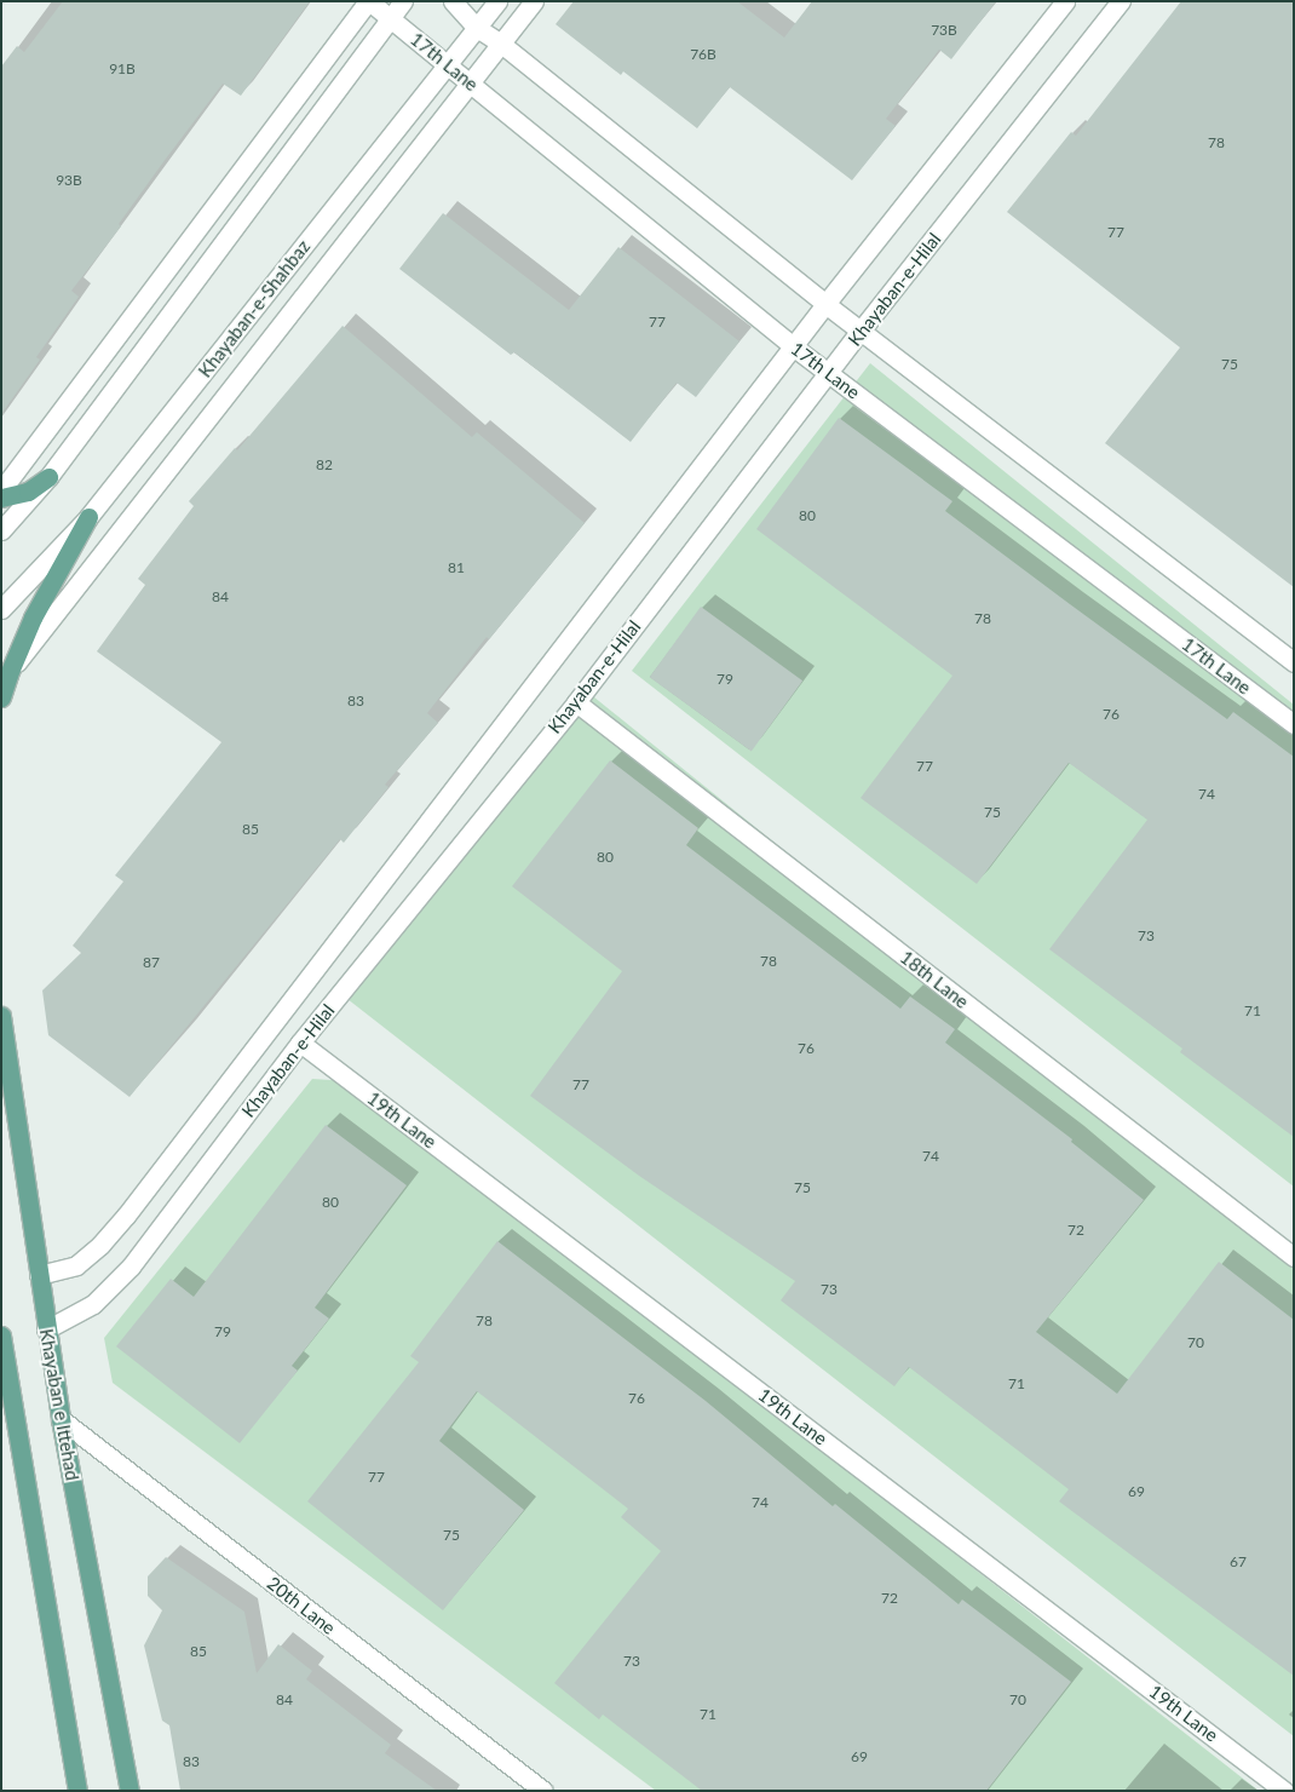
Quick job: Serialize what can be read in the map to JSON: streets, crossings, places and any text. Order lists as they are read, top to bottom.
{
  "streets": {
    "main road": ["Khayaban e Ittehad"],
    "street": [
      "17th Lane",
      "Khayaban-e-Hilal",
      "Khayaban-e-Shahbaz",
      "18th Lane",
      "19th Lane",
      "20th Lane"
    ]
  },
  "crossings": [
    ["17th Lane", "Khayaban-e-Hilal"],
    ["17th Lane", "Khayaban-e-Shahbaz"],
    ["Khayaban-e-Hilal", "18th Lane"],
    ["Khayaban-e-Hilal", "19th Lane"],
    ["Khayaban-e-Hilal", "Khayaban e Ittehad"],
    ["Khayaban e Ittehad", "20th Lane"]
  ],
  "house_numbers": [
    "73B",
    "76B",
    "91B",
    "78",
    "93B",
    "77",
    "77",
    "75",
    "82",
    "80",
    "81",
    "84",
    "78",
    "79",
    "83",
    "76",
    "77",
    "74",
    "75",
    "85",
    "80",
    "73",
    "78",
    "87",
    "71",
    "76",
    "77",
    "74",
    "75",
    "80",
    "72",
    "73",
    "78",
    "79",
    "70",
    "71",
    "76",
    "77",
    "69",
    "74",
    "75",
    "67",
    "72",
    "85",
    "73",
    "84",
    "70",
    "71",
    "69",
    "83"
  ]
}
